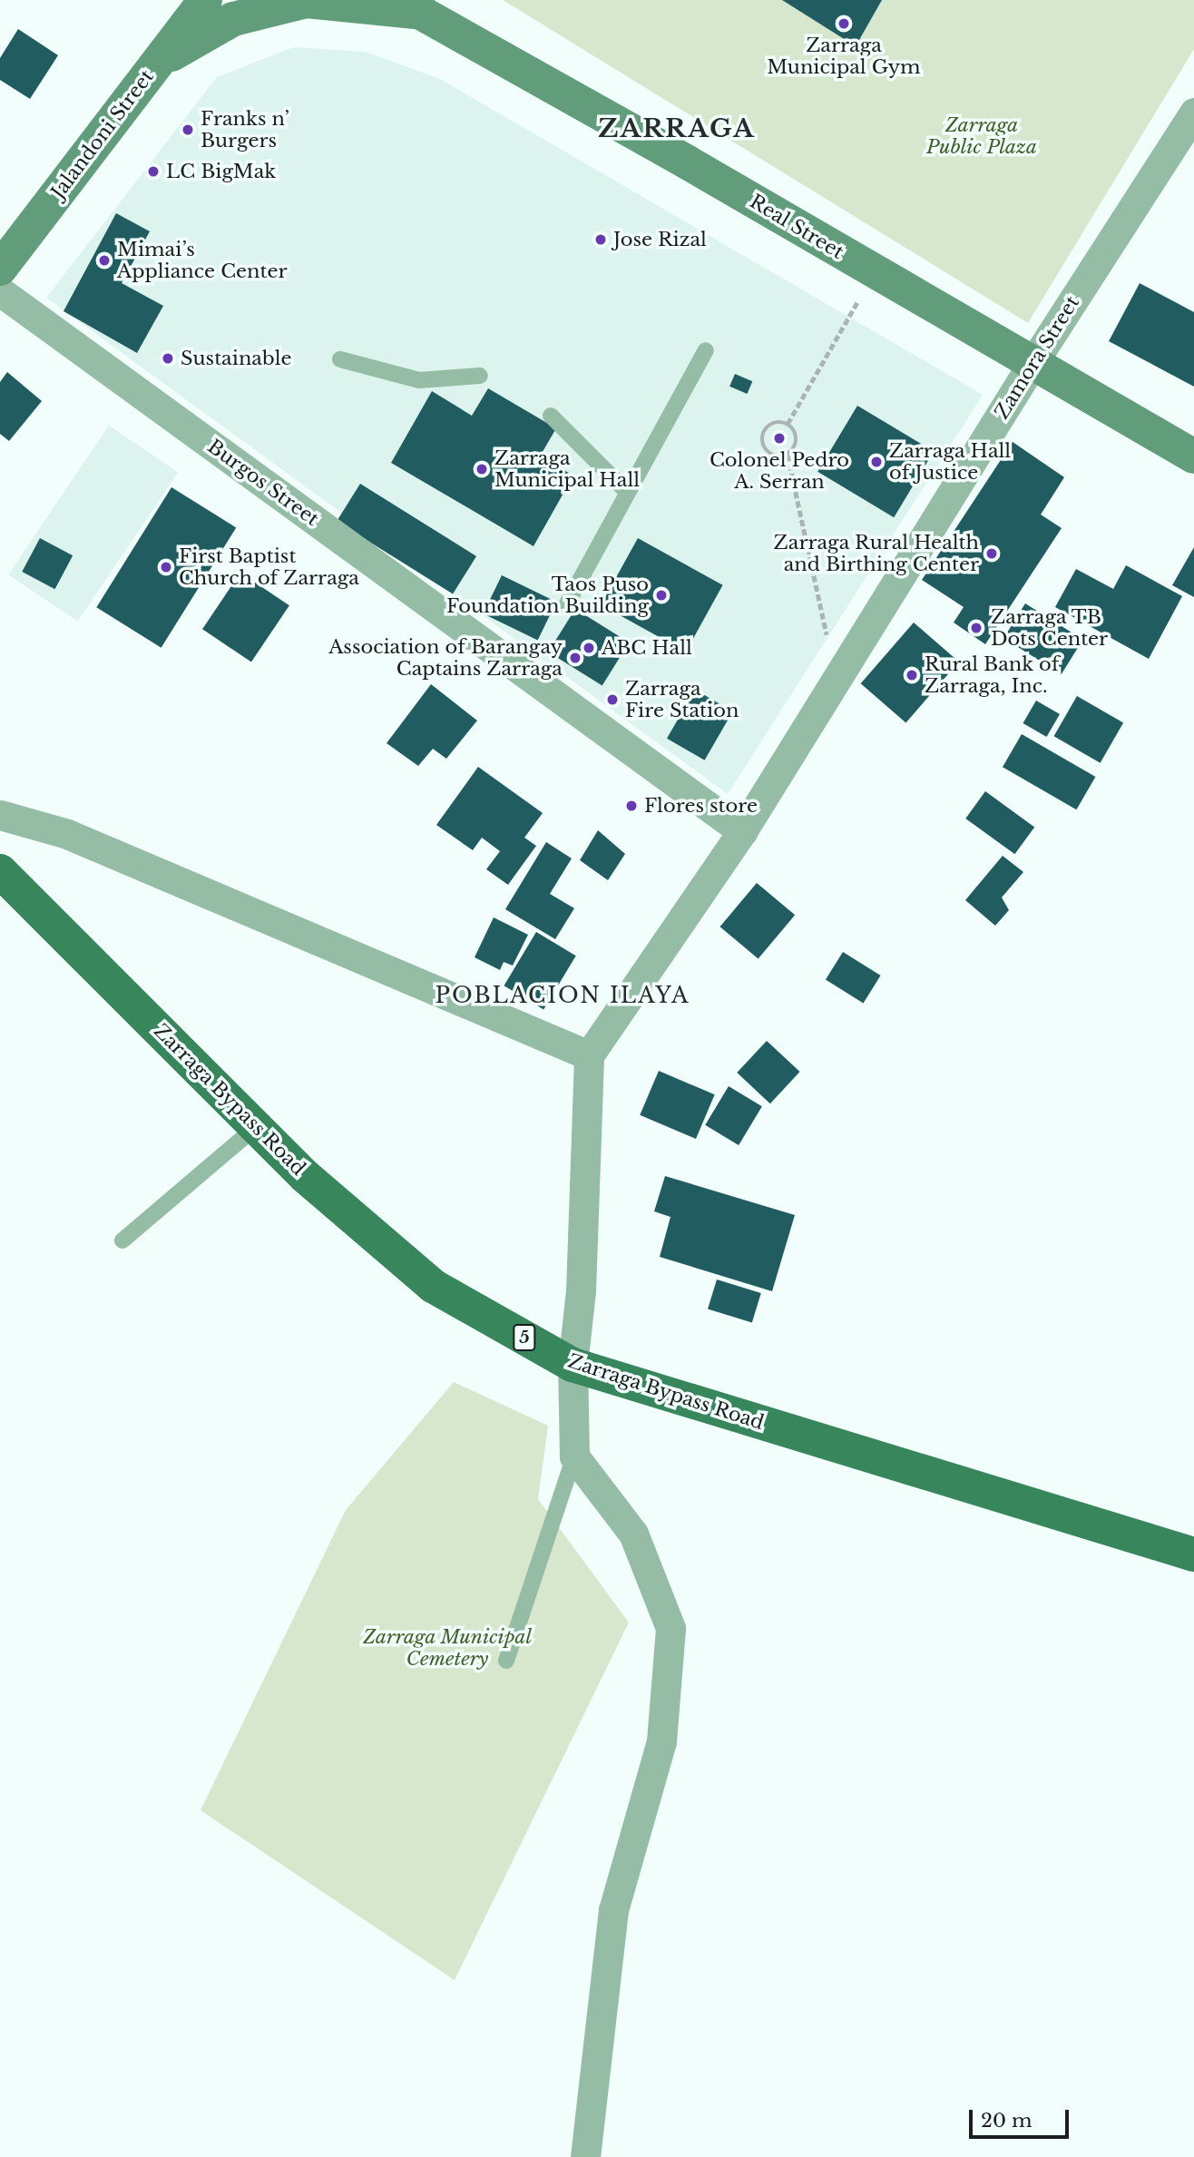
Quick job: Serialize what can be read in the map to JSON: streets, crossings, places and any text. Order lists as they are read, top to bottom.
{
  "streets": {
    "main road": [
      "Jalandoni Street",
      "Real Street",
      "Zarraga Bypass Road",
      "5"
    ],
    "street": ["Zamora Street", "Burgos Street"]
  },
  "crossings": [
    ["Real Street", "Zamora Street"],
    ["Zamora Street", "Burgos Street"]
  ],
  "districts": ["ZARRAGA", "POBLACION ILAYA"],
  "parks": ["Zarraga Public Plaza", "Zarraga Municipal Cemetery"],
  "places": [
    "Zarraga Municipal Gym",
    "Franks n’ Burgers",
    "LC BigMak",
    "Jose Rizal",
    "Mimai’s Appliance Center",
    "Sustainable",
    "Colonel Pedro A. Serran",
    "Zarraga Hall of Justice",
    "Zarraga Municipal Hall",
    "Zarraga Rural Health and Birthing Center",
    "First Baptist Church of Zarraga",
    "Taos Puso Foundation Building",
    "Zarraga TB Dots Center",
    "ABC Hall",
    "Association of Barangay Captains Zarraga",
    "Rural Bank of Zarraga, Inc.",
    "Zarraga Fire Station",
    "Flores store"
  ],
  "scale_bar": "20 m"
}
